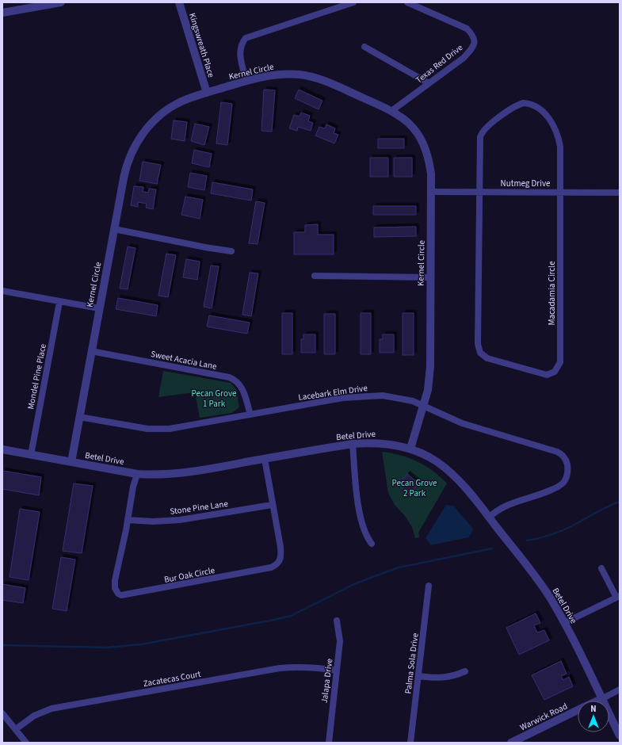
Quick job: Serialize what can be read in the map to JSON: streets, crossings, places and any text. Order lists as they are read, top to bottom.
{
  "streets": {
    "street": [
      "Kingswreath Place",
      "Texas Red Drive",
      "Kernel Circle",
      "Nutmeg Drive",
      "Macadamia Circle",
      "Sweet Acacia Lane",
      "Mondel Pine Place",
      "Lacebark Elm Drive",
      "Betel Drive",
      "Stone Pine Lane",
      "Bur Oak Circle",
      "Palma Sola Drive",
      "Zacatecas Court",
      "Jalapa Drive",
      "Warwick Road"
    ]
  },
  "crossings": [
    ["Kingswreath Place", "Kernel Circle"],
    ["Texas Red Drive", "Kernel Circle"],
    ["Kernel Circle", "Nutmeg Drive"],
    ["Kernel Circle", "Sweet Acacia Lane"],
    ["Kernel Circle", "Lacebark Elm Drive"],
    ["Kernel Circle", "Betel Drive"],
    ["Nutmeg Drive", "Macadamia Circle"],
    ["Sweet Acacia Lane", "Lacebark Elm Drive"],
    ["Mondel Pine Place", "Betel Drive"],
    ["Lacebark Elm Drive", "Betel Drive"],
    ["Betel Drive", "Bur Oak Circle"],
    ["Betel Drive", "Warwick Road"],
    ["Stone Pine Lane", "Bur Oak Circle"],
    ["Zacatecas Court", "Jalapa Drive"]
  ],
  "parks": ["Pecan Grove 1 Park", "Pecan Grove 2 Park"],
  "north": "top"
}
